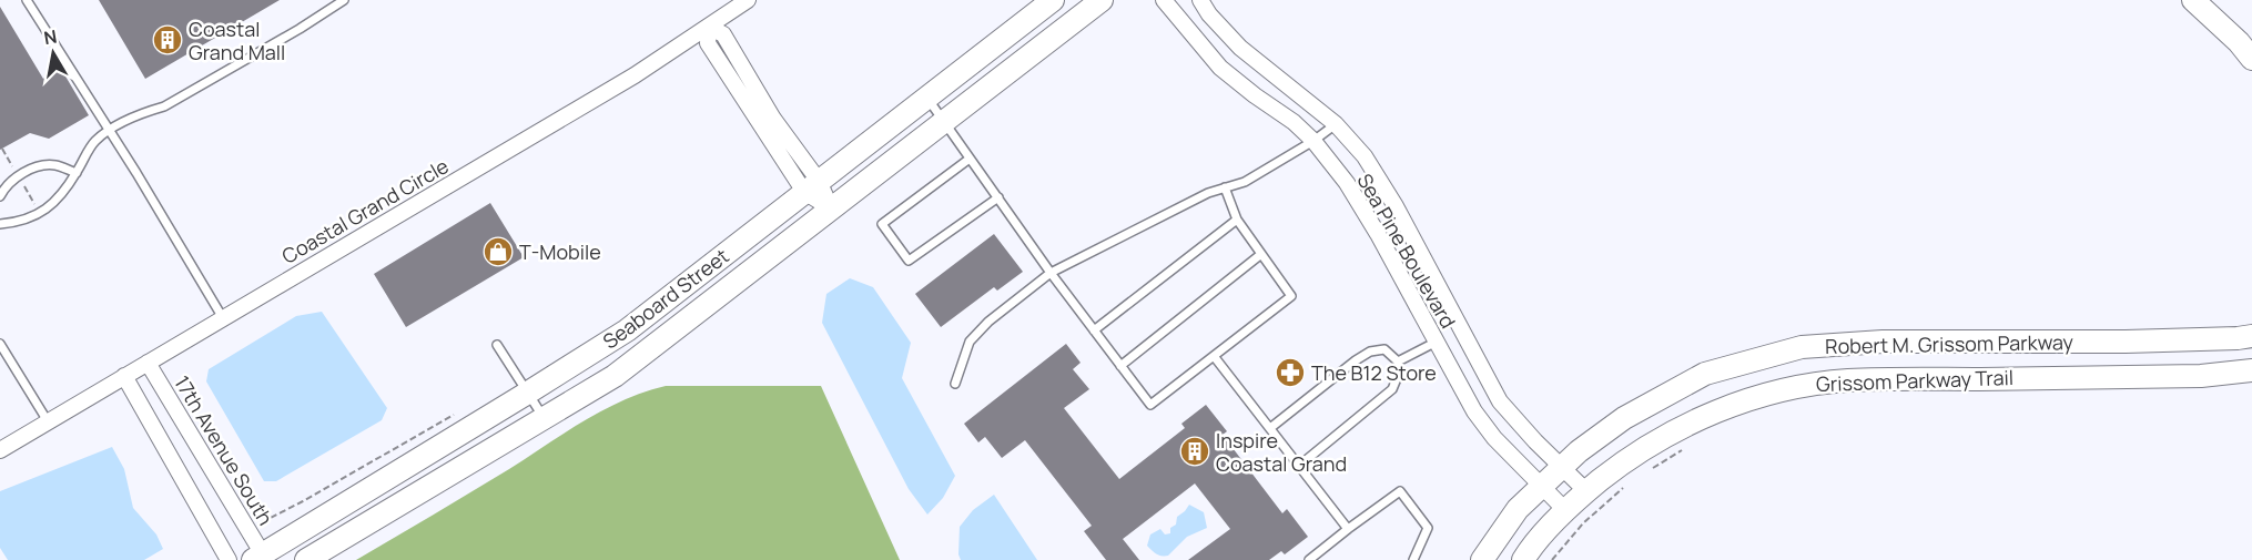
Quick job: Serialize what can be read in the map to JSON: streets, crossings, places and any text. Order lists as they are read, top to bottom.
{
  "streets": {
    "street": [
      "Coastal Grand Circle",
      "Sea Pine Boulevard",
      "Seaboard Street",
      "Robert M. Grissom Parkway",
      "17th Avenue South"
    ]
  },
  "crossings": [
    ["Coastal Grand Circle", "17th Avenue South"],
    ["Sea Pine Boulevard", "Robert M. Grissom Parkway"],
    ["Seaboard Street", "17th Avenue South"]
  ],
  "places": {
    "building": ["Coastal Grand Mall", "Inspire Coastal Grand"],
    "shop": ["T-Mobile"],
    "pharmacy": ["The B12 Store"]
  },
  "north": "top"
}
